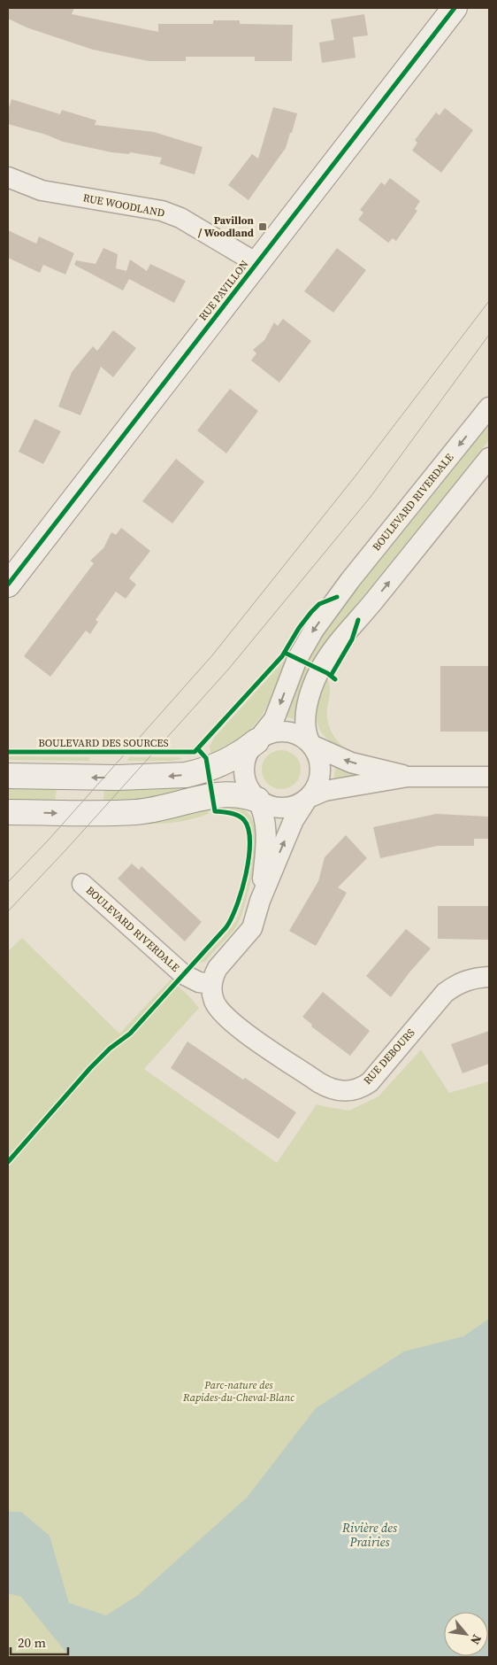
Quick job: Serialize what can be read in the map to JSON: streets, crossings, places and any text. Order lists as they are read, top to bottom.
{
  "streets": {
    "street": [
      "RUE WOODLAND",
      "RUE PAVILLON",
      "BOULEVARD RIVERDALE",
      "RUE DEBOURS"
    ],
    "cycle path": ["BOULEVARD DES SOURCES"]
  },
  "crossings": [
    ["RUE WOODLAND", "RUE PAVILLON"],
    ["BOULEVARD RIVERDALE", "RUE DEBOURS"]
  ],
  "water": ["Rivière des Prairies"],
  "parks": ["Parc-nature des Rapides-du-Cheval-Blanc"],
  "places": {
    "transit": ["Pavillon / Woodland"]
  },
  "scale_bar": "20 m",
  "north": "bottom right"
}
